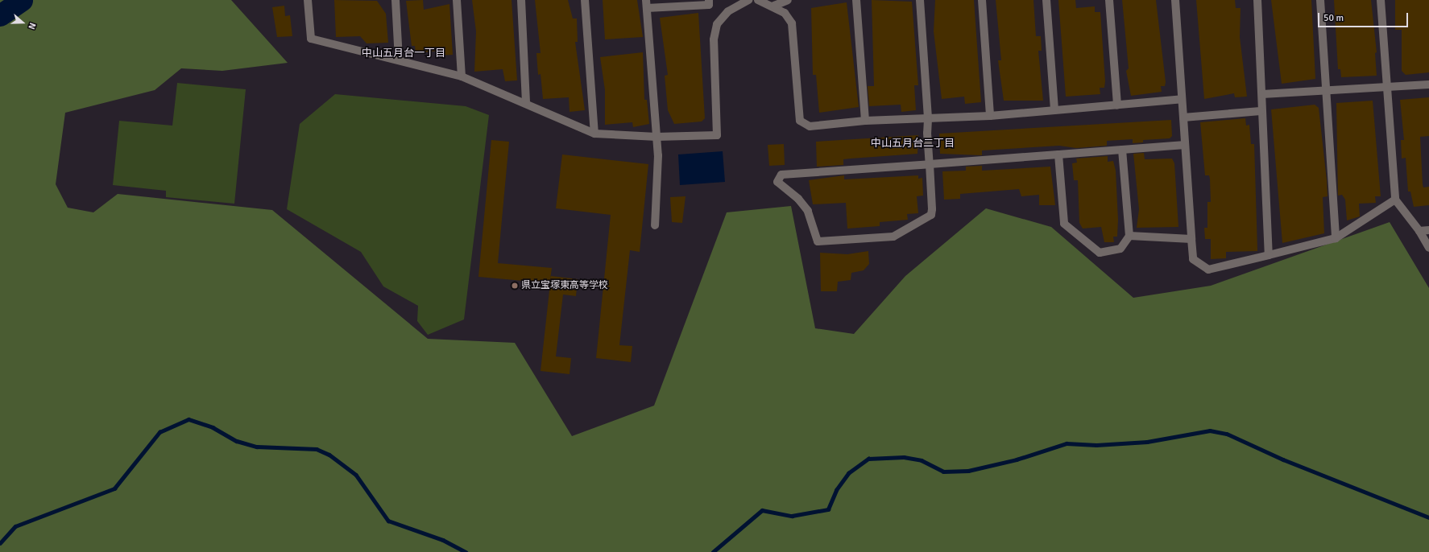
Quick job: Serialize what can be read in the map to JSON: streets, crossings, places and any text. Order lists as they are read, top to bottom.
{
  "districts": ["中山五月台一丁目", "中山五月台二丁目"],
  "places": ["県立宝塚東高等学校"],
  "scale_bar": "50 m",
  "north": "right"
}
